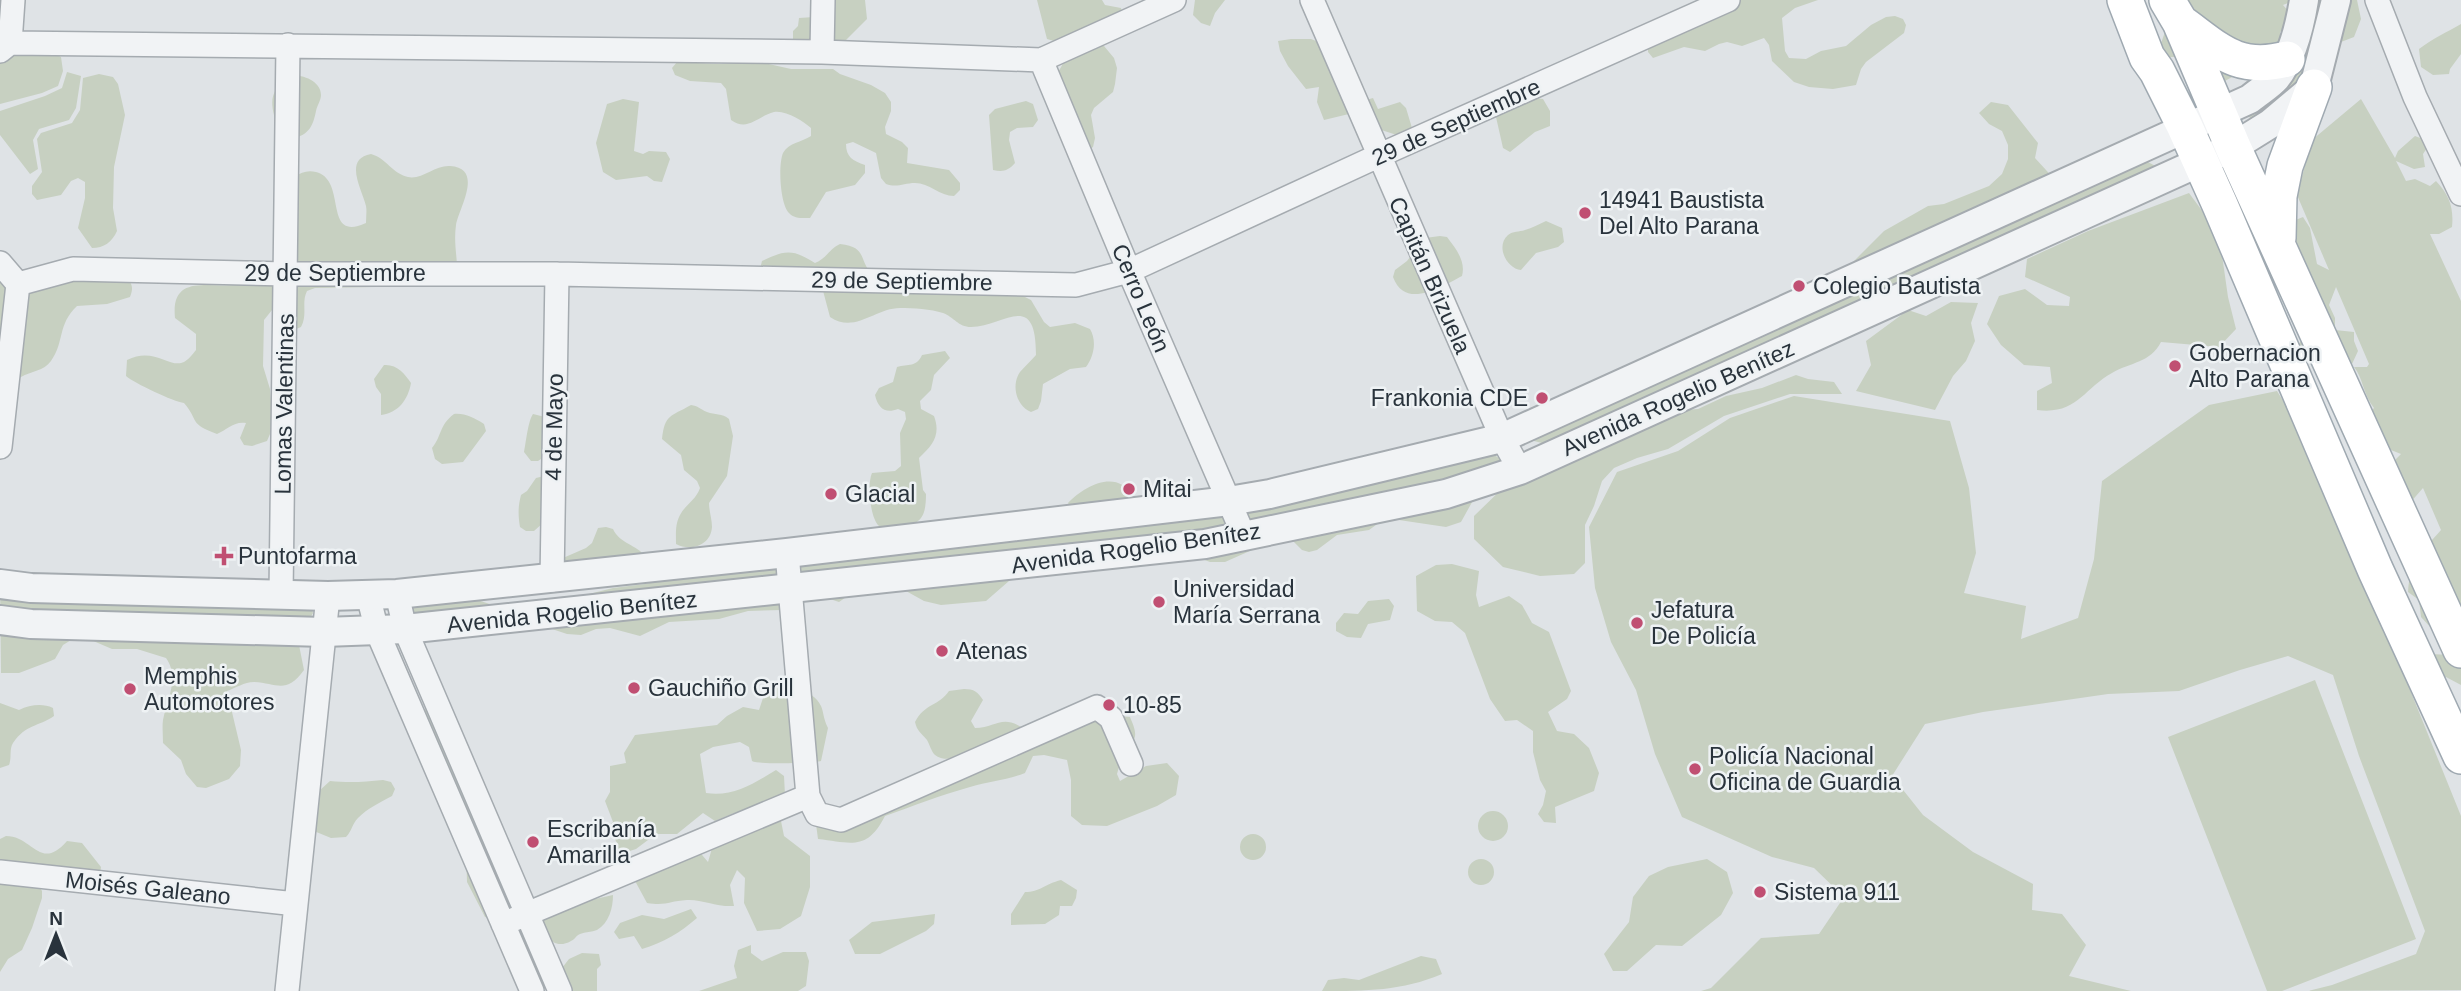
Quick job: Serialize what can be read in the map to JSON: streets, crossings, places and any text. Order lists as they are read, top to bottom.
{
  "streets": {
    "street": [
      "29 de Septiembre",
      "Capitán Brizuela",
      "Cerro León",
      "Avenida Rogelio Benítez",
      "Lomas Valentinas",
      "4 de Mayo",
      "Moisés Galeano"
    ]
  },
  "crossings": [
    ["29 de Septiembre", "Capitán Brizuela"],
    ["29 de Septiembre", "Cerro León"],
    ["29 de Septiembre", "Lomas Valentinas"],
    ["29 de Septiembre", "4 de Mayo"],
    ["Capitán Brizuela", "Avenida Rogelio Benítez"],
    ["Cerro León", "Avenida Rogelio Benítez"],
    ["Avenida Rogelio Benítez", "Lomas Valentinas"],
    ["Avenida Rogelio Benítez", "4 de Mayo"]
  ],
  "places": {
    "other": [
      "14941 Baustista Del Alto Parana",
      "Colegio Bautista",
      "Gobernacion Alto Parana",
      "Frankonia CDE",
      "Mitai",
      "Glacial",
      "Universidad María Serrana",
      "Jefatura De Policía",
      "Atenas",
      "Gauchiño Grill",
      "Memphis Automotores",
      "10-85",
      "Policía Nacional Oficina de Guardia",
      "Escribanía Amarilla",
      "Sistema 911"
    ],
    "health": ["Puntofarma"]
  },
  "north": "top"
}
